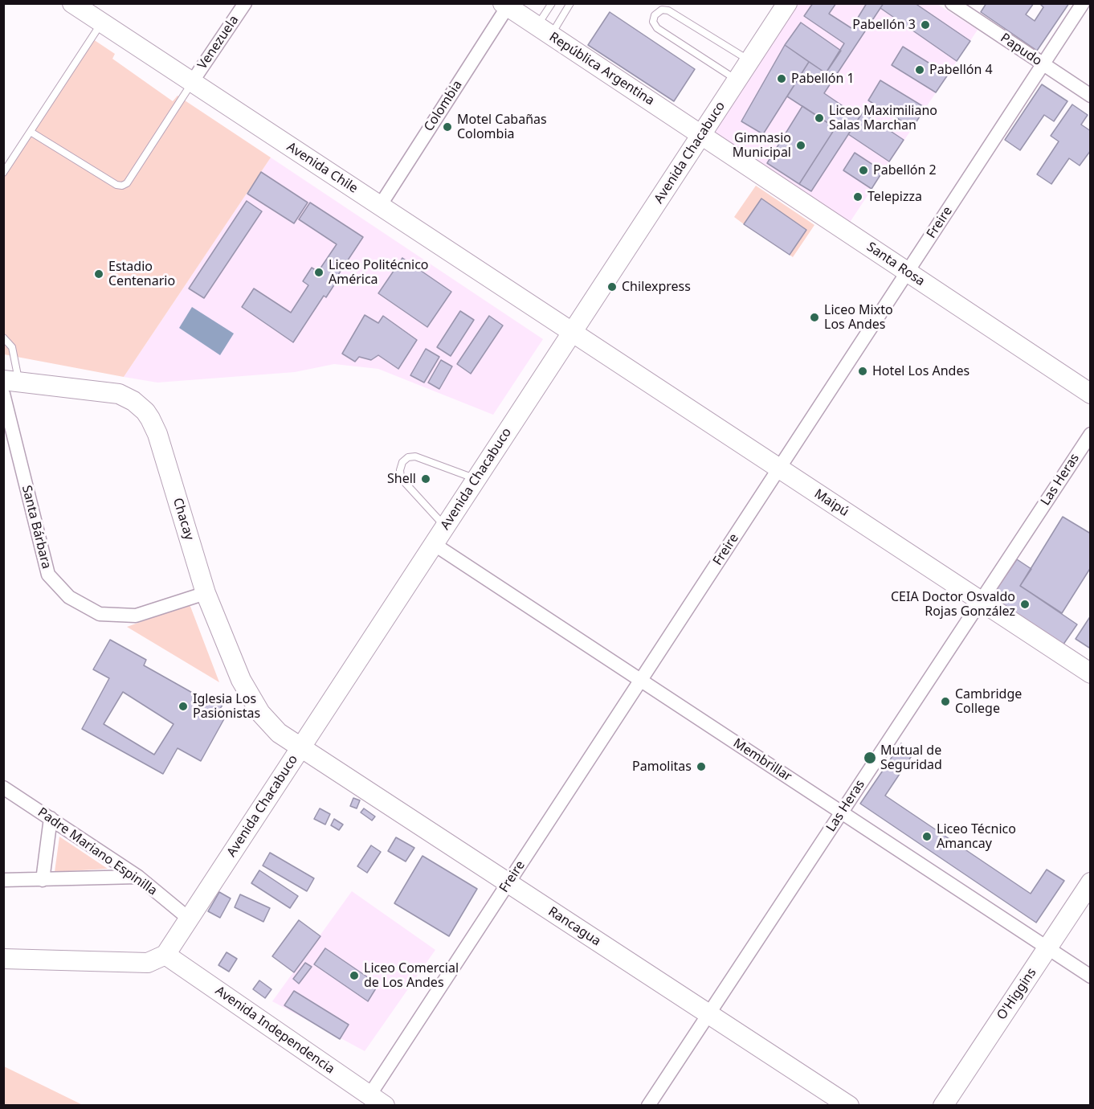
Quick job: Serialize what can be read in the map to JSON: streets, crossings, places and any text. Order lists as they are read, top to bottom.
{
  "streets": {
    "main road": [
      "República Argentina",
      "Avenida Chacabuco",
      "Avenida Chile",
      "Santa Rosa",
      "Maipú",
      "Chacay",
      "Rancagua",
      "O'Higgins",
      "Avenida Independencia"
    ],
    "street": [
      "Venezuela",
      "Papudo",
      "Colombia",
      "Freire",
      "Las Heras",
      "Santa Bárbara",
      "Membrillar",
      "Padre Mariano Espinilla"
    ]
  },
  "crossings": [
    ["Venezuela", "Avenida Chile"],
    ["Papudo", "Freire"],
    ["República Argentina", "Colombia"],
    ["República Argentina", "Avenida Chacabuco"],
    ["República Argentina", "Santa Rosa"],
    ["Colombia", "Avenida Chile"],
    ["Avenida Chacabuco", "Avenida Chile"],
    ["Avenida Chacabuco", "Santa Rosa"],
    ["Avenida Chacabuco", "Maipú"],
    ["Avenida Chacabuco", "Chacay"],
    ["Avenida Chacabuco", "Membrillar"],
    ["Avenida Chacabuco", "Padre Mariano Espinilla"],
    ["Avenida Chacabuco", "Rancagua"],
    ["Avenida Chacabuco", "Avenida Independencia"],
    ["Avenida Chile", "Maipú"],
    ["Freire", "Santa Rosa"],
    ["Freire", "Maipú"],
    ["Freire", "Membrillar"],
    ["Freire", "Rancagua"],
    ["Freire", "Avenida Independencia"],
    ["Las Heras", "Maipú"],
    ["Las Heras", "Membrillar"],
    ["Las Heras", "Rancagua"],
    ["Chacay", "Santa Bárbara"],
    ["Chacay", "Rancagua"],
    ["Membrillar", "O'Higgins"]
  ],
  "places": [
    "Pabellón 3",
    "Pabellón 4",
    "Pabellón 1",
    "Liceo Maximiliano Salas Marchan",
    "Motel Cabañas Colombia",
    "Gimnasio Municipal",
    "Pabellón 2",
    "Telepizza",
    "Liceo Politécnico América",
    "Estadio Centenario",
    "Chilexpress",
    "Liceo Mixto Los Andes",
    "Hotel Los Andes",
    "Shell",
    "CEIA Doctor Osvaldo Rojas González",
    "Cambridge College",
    "Iglesia Los Pasionistas",
    "Mutual de Seguridad",
    "Pamolitas",
    "Liceo Técnico Amancay",
    "Liceo Comercial de Los Andes"
  ]
}
